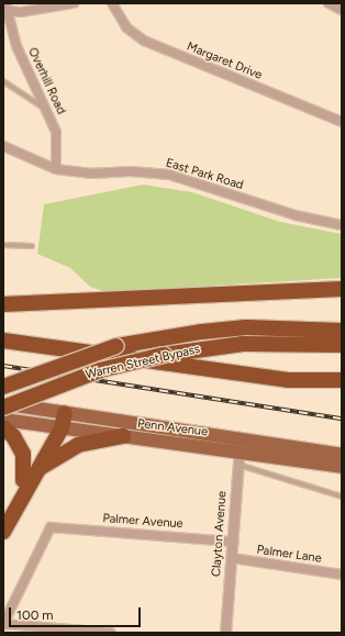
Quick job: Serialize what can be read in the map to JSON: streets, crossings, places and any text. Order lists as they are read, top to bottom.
{
  "streets": {
    "highway": ["Warren Street Bypass"],
    "main road": ["Penn Avenue"],
    "street": [
      "Margaret Drive",
      "Overhill Road",
      "East Park Road",
      "Palmer Avenue",
      "Clayton Avenue",
      "Palmer Lane"
    ]
  },
  "crossings": [
    ["Overhill Road", "East Park Road"],
    ["Penn Avenue", "Clayton Avenue"],
    ["Palmer Avenue", "Clayton Avenue"],
    ["Clayton Avenue", "Palmer Lane"]
  ],
  "scale_bar": "100 m"
}
